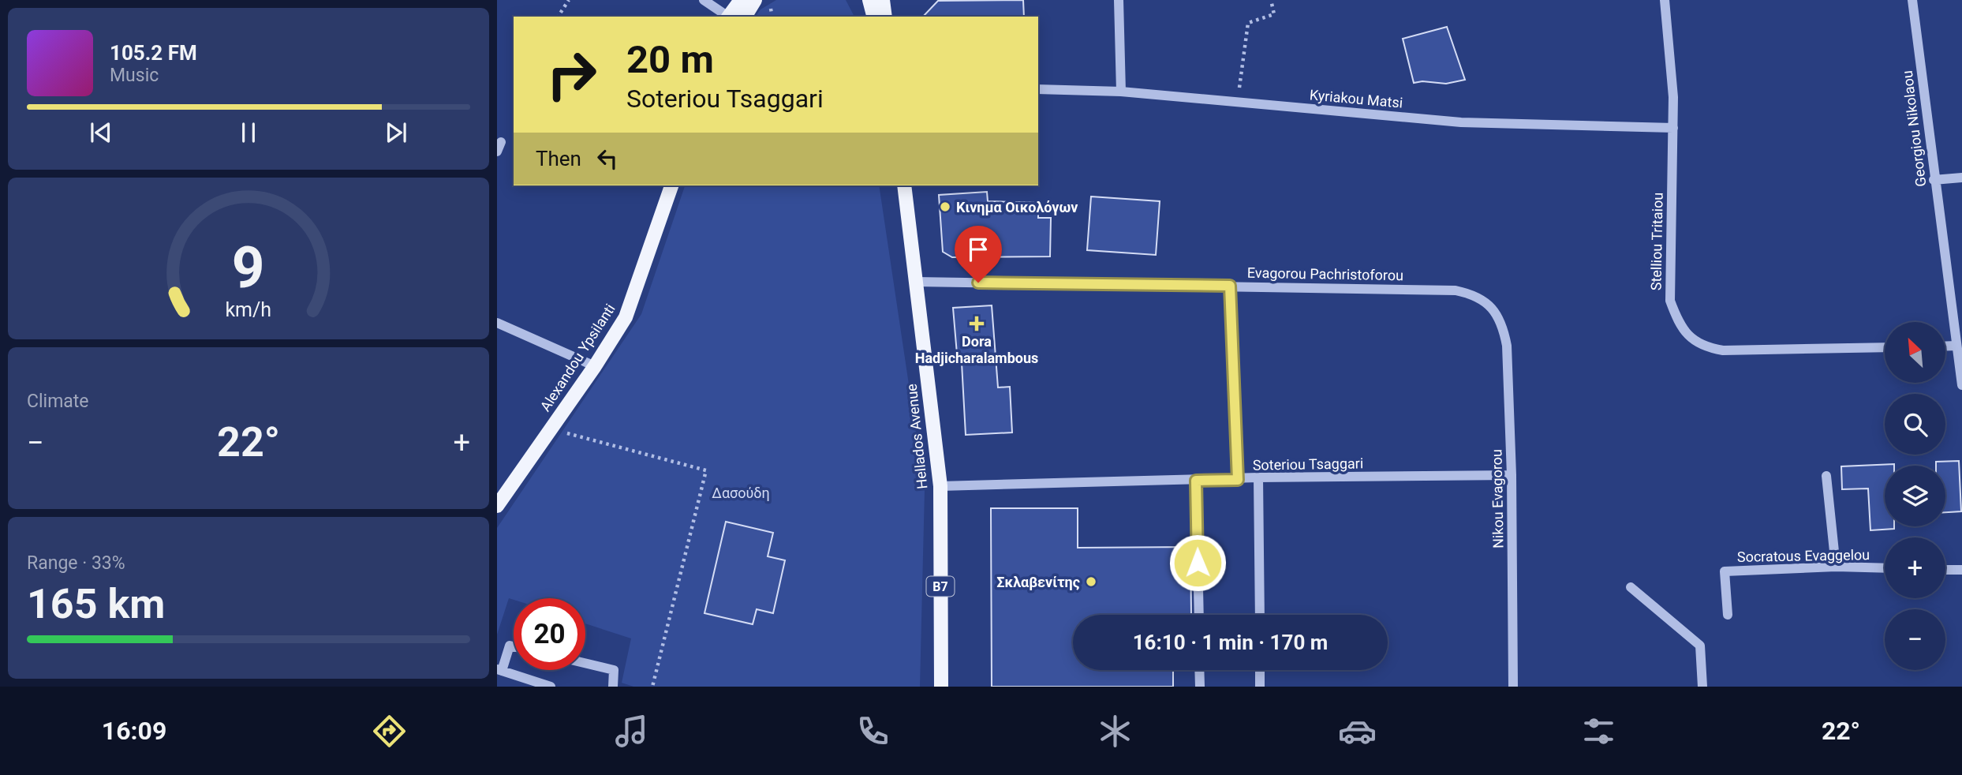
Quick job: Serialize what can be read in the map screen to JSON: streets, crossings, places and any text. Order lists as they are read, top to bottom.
{
  "streets": {
    "main road": ["Alexandou Ypsilanti", "Hellados Avenue", "B7"],
    "street": [
      "Kyriakou Matsi",
      "Georgiou Nikolaou",
      "Stelliou Tritaiou",
      "Evagorou Pachristoforou",
      "Soteriou Tsaggari",
      "Nikou Evagorou",
      "Socratous Evaggelou"
    ]
  },
  "crossings": [
    ["Kyriakou Matsi", "Stelliou Tritaiou"],
    ["Evagorou Pachristoforou", "Hellados Avenue"],
    ["Evagorou Pachristoforou", "Nikou Evagorou"],
    ["Hellados Avenue", "Soteriou Tsaggari"],
    ["Soteriou Tsaggari", "Nikou Evagorou"]
  ],
  "parks": ["Δασούδη"],
  "places": {
    "other": ["Κινημα Οικολόγων", "Σκλαβενίτης"],
    "health": ["Dora Hadjicharalambous"]
  },
  "north": "top left",
  "page": {
    "turn": ["20 m", "Soteriou Tsaggari"],
    "song": ["105.2 FM", "Music"],
    "then": "Then",
    "map_buttons": ["+", "−"],
    "tile": [
      "Climate",
      ["Range · 33%", "165 km"]
    ],
    "heat": ["−", "22°", "+"],
    "limit": "20",
    "trip": "16:10 · 1 min · 170 m",
    "tabs": ["16:09", "22°"],
    "gauge": ["9", "km/h"]
  }
}
